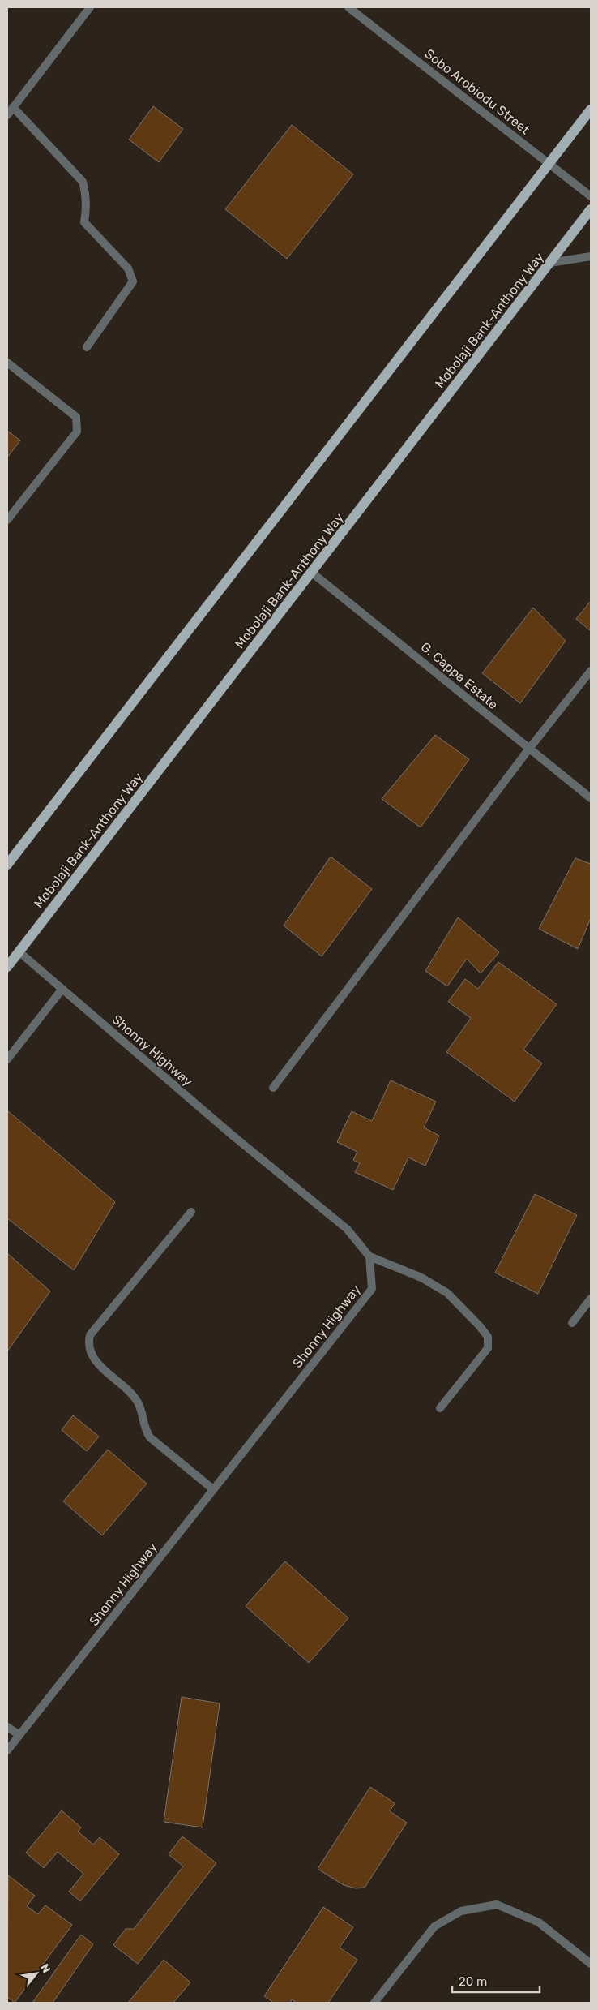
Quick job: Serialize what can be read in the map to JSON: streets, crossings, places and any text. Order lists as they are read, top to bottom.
{
  "streets": {
    "main road": ["Mobolaji Bank-Anthony Way"],
    "street": ["Sobo Arobiodu Street", "G. Cappa Estate", "Shonny Highway"]
  },
  "crossings": [
    ["Mobolaji Bank-Anthony Way", "G. Cappa Estate"],
    ["Mobolaji Bank-Anthony Way", "Shonny Highway"]
  ],
  "scale_bar": "20 m",
  "north": "top right"
}
